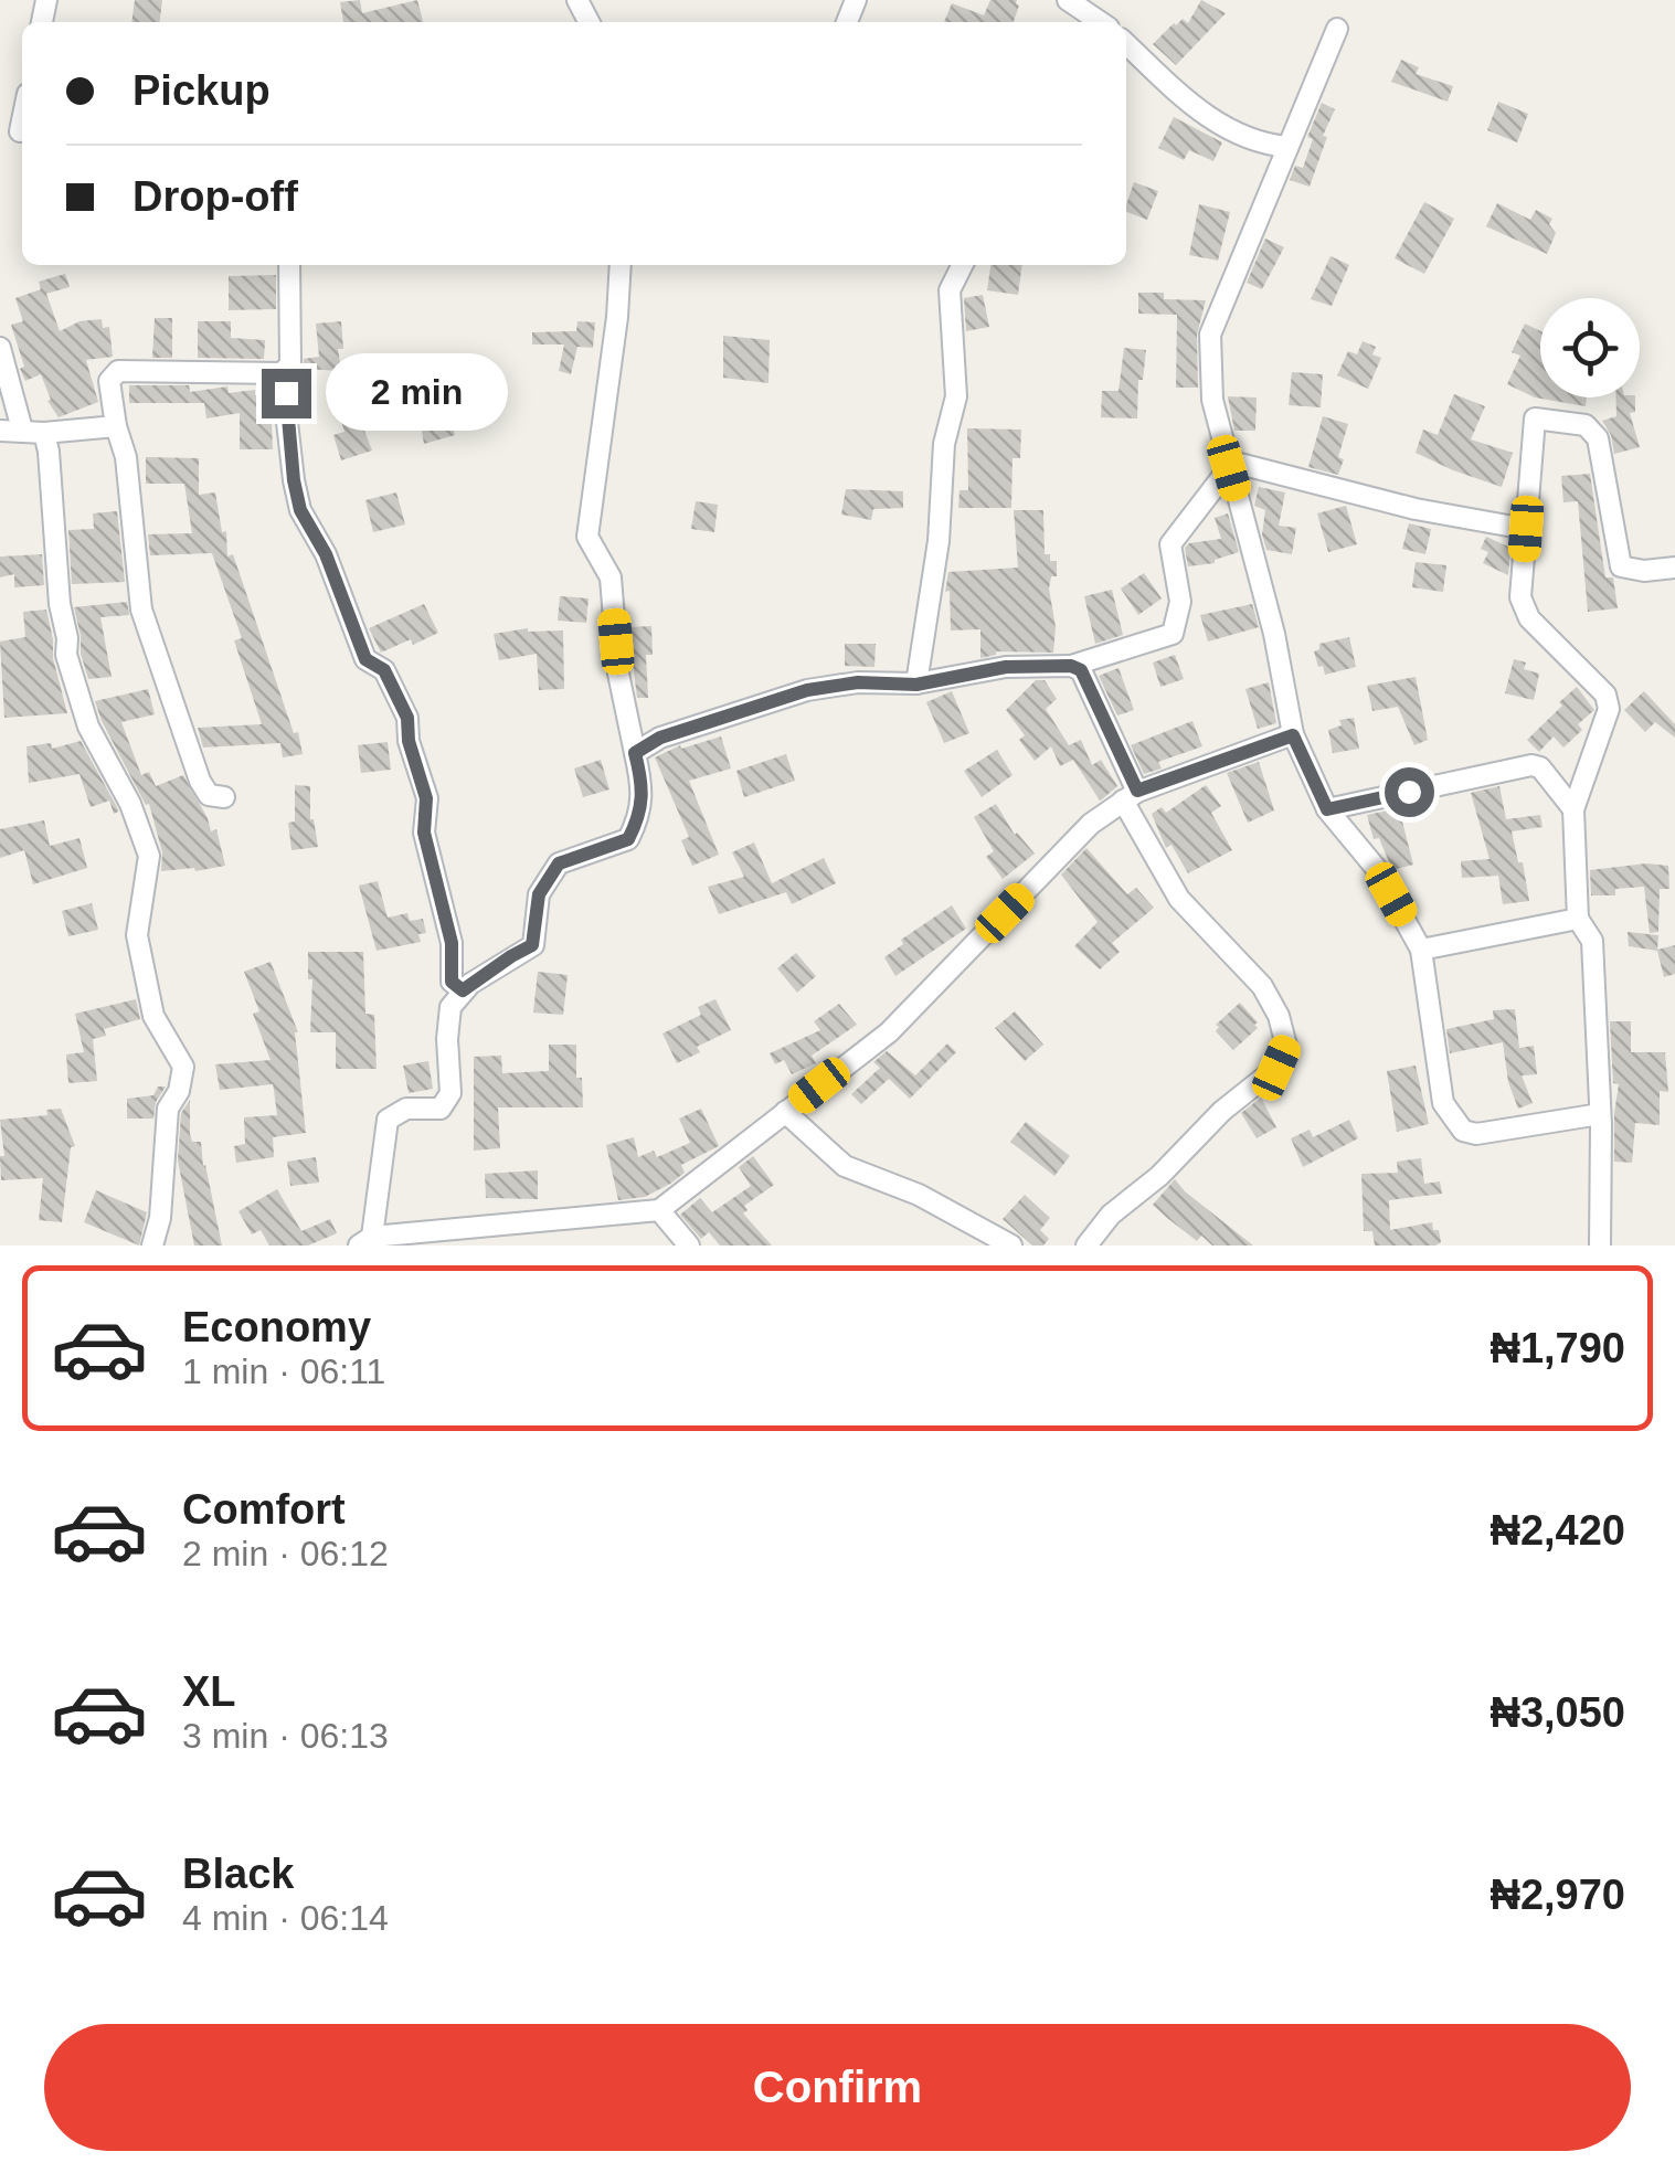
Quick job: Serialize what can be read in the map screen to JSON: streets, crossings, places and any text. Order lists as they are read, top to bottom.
{
  "page": {
    "banner": ["Pickup", "Drop-off"],
    "bubble": "2 min",
    "list": [
      {
        "name": "Economy",
        "note": "1 min · 06:11",
        "value": "₦1,790"
      },
      {
        "name": "Comfort",
        "note": "2 min · 06:12",
        "value": "₦2,420"
      },
      {
        "name": "XL",
        "note": "3 min · 06:13",
        "value": "₦3,050"
      },
      {
        "name": "Black",
        "note": "4 min · 06:14",
        "value": "₦2,970"
      }
    ],
    "buttons": "Confirm"
  }
}
